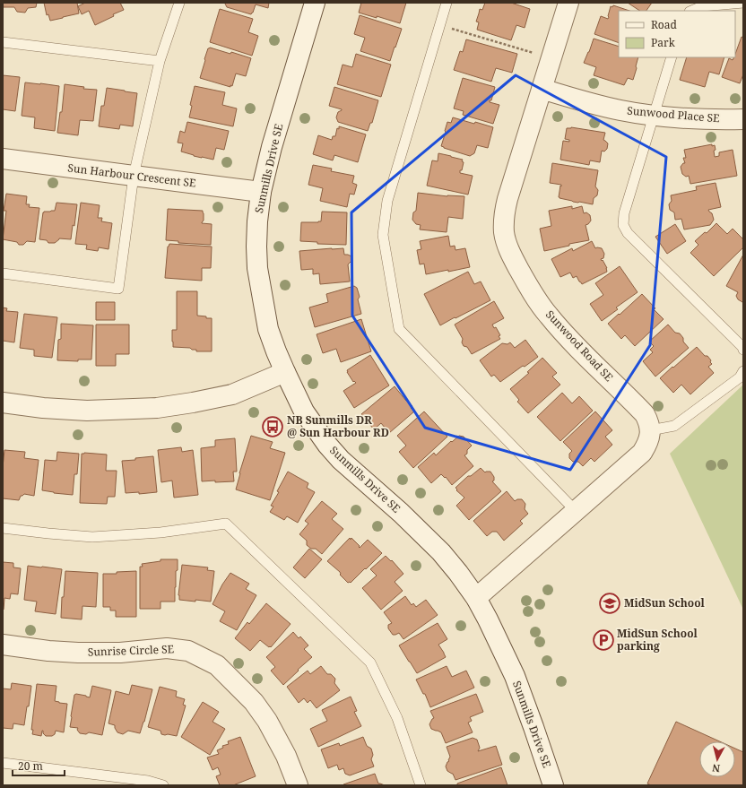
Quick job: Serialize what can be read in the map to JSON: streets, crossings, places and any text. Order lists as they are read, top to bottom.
{
  "streets": {
    "street": [
      "Sunwood Place SE",
      "Sunmills Drive SE",
      "Sun Harbour Crescent SE",
      "Sunwood Road SE",
      "Sunrise Circle SE"
    ]
  },
  "crossings": [
    ["Sunwood Place SE", "Sunwood Road SE"],
    ["Sunmills Drive SE", "Sun Harbour Crescent SE"]
  ],
  "places": {
    "bus stop": ["NB Sunmills DR @ Sun Harbour RD"],
    "school or university": ["MidSun School"],
    "parking": ["MidSun School parking"]
  },
  "legend": ["Road", "Park"],
  "scale_bar": "20 m",
  "north": "bottom"
}
